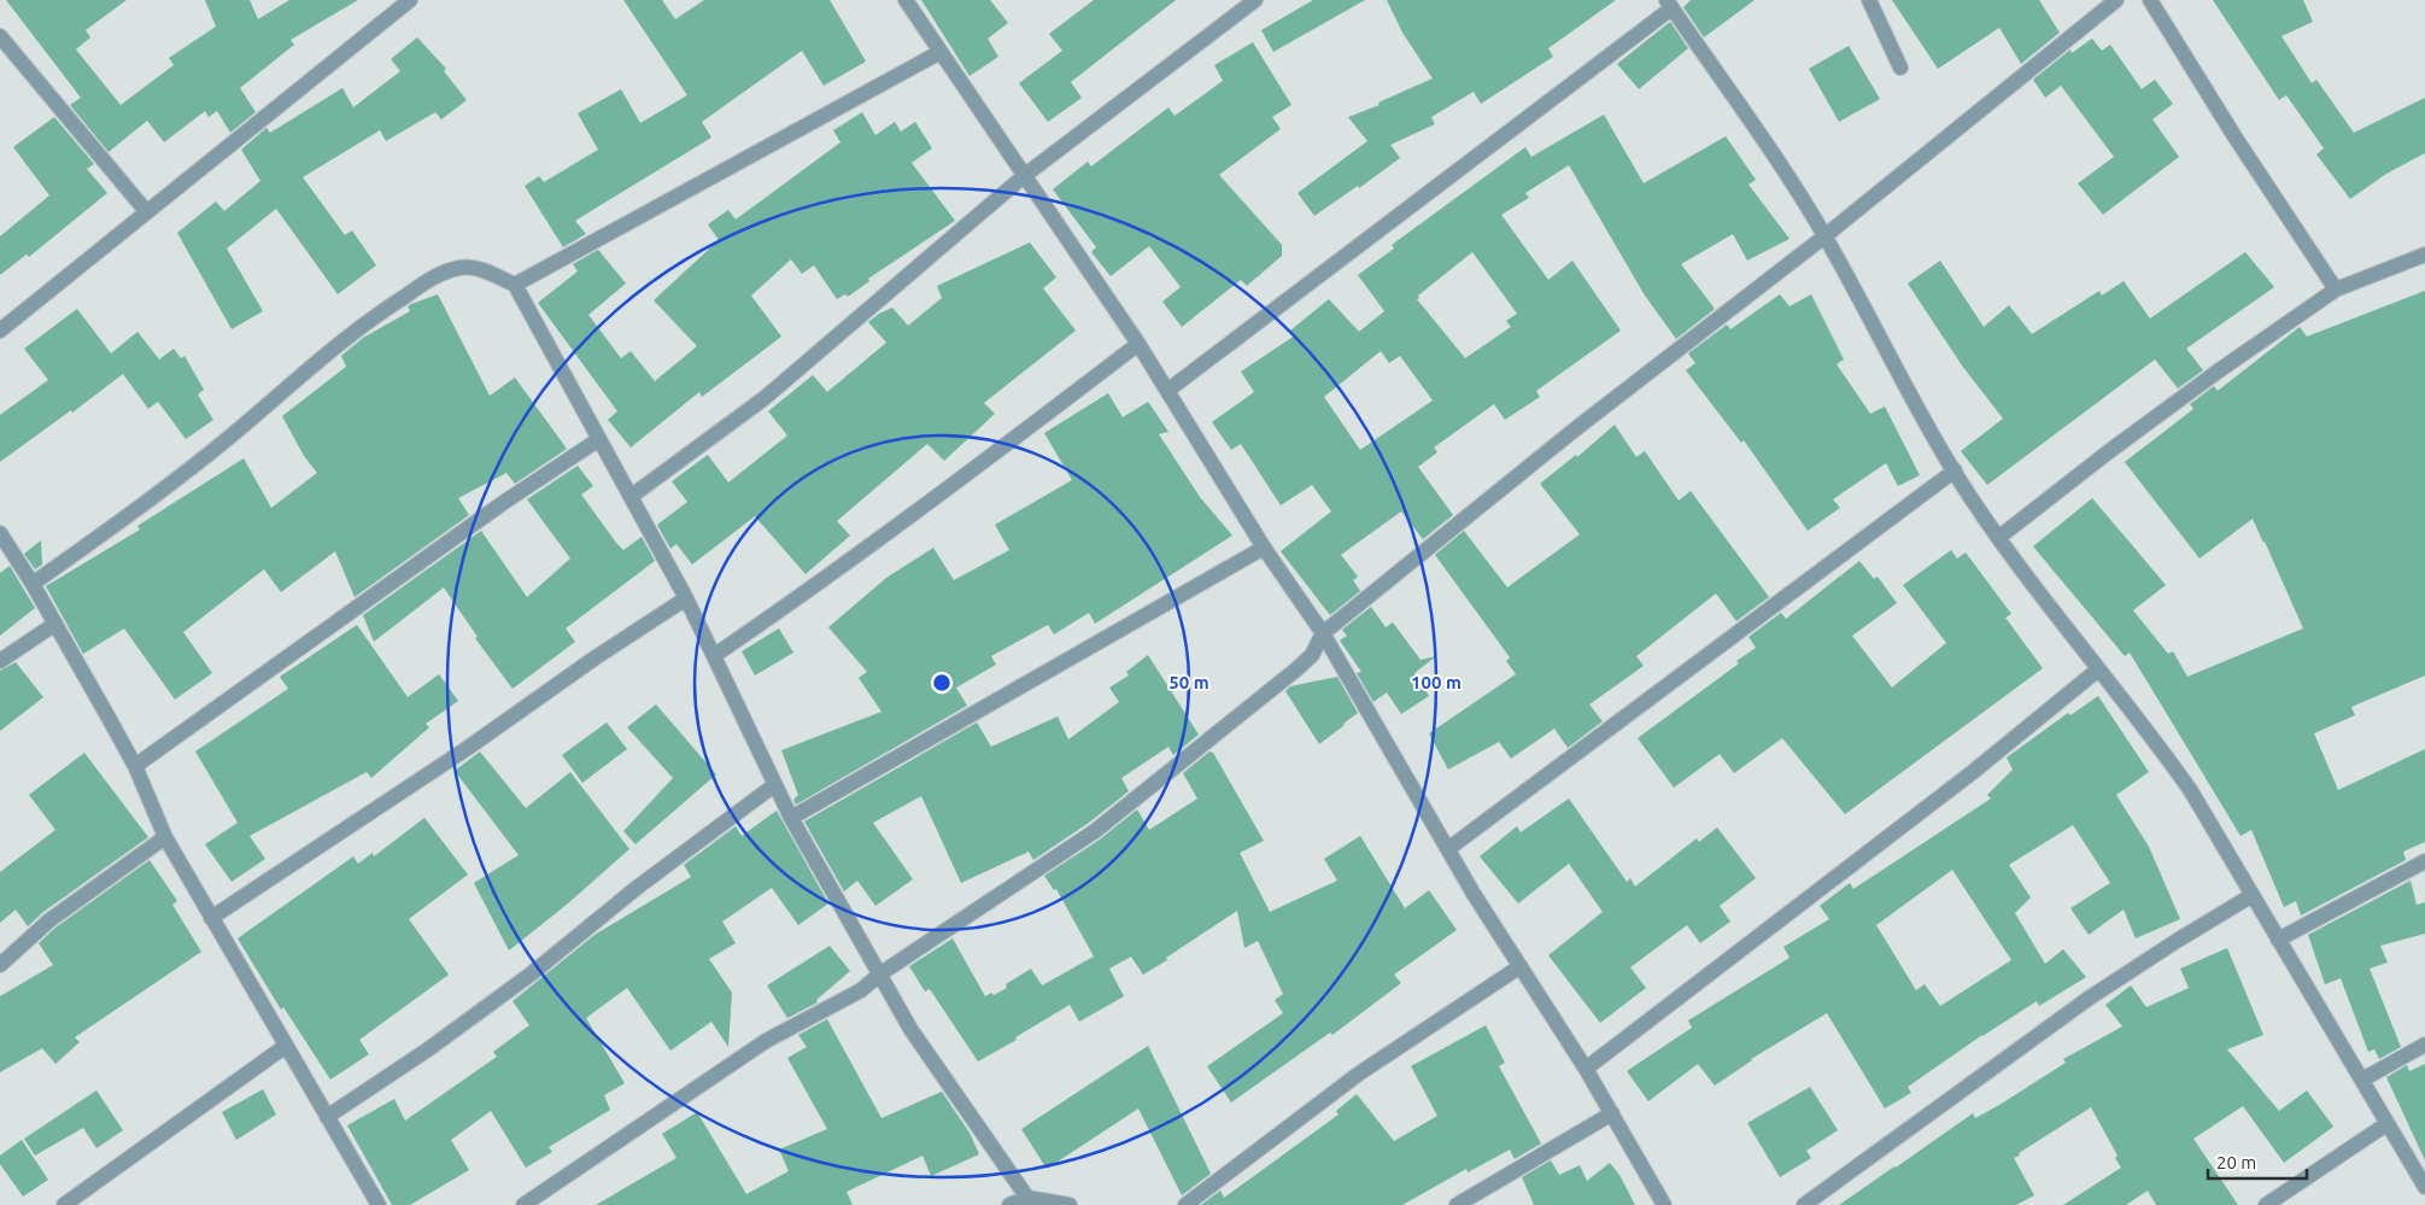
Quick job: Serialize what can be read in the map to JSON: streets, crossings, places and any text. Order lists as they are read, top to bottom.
{
  "scale_bar": "20 m",
  "rings": ["50 m", "100 m"]
}
